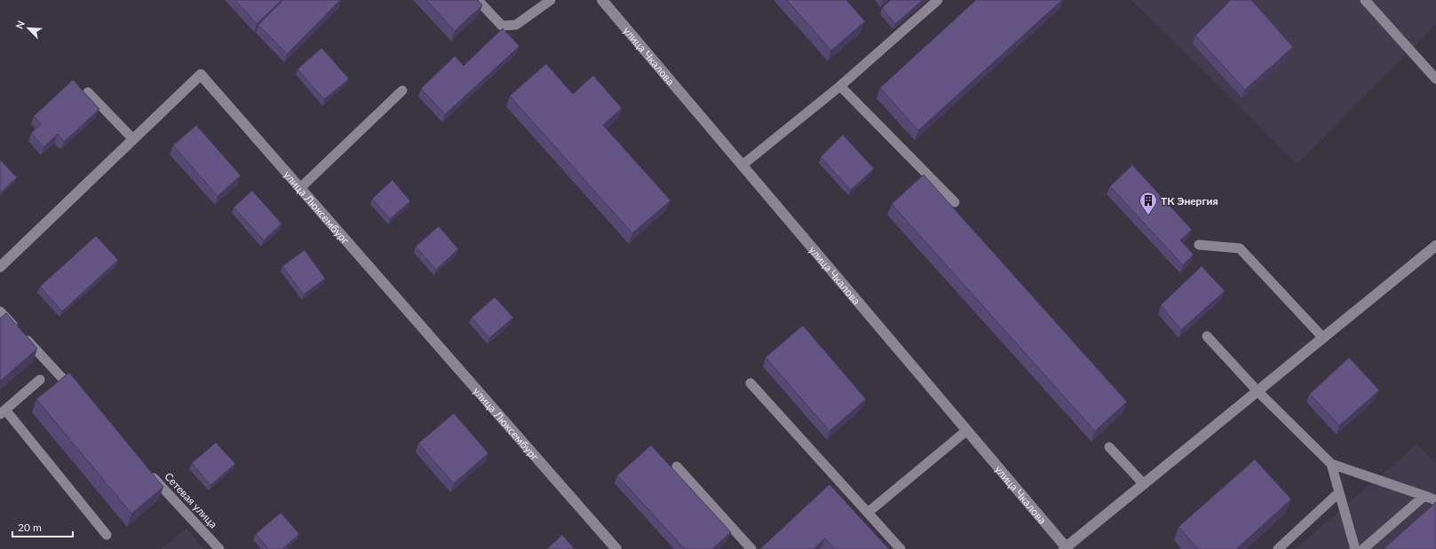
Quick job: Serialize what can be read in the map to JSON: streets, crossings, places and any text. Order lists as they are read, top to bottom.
{
  "streets": {
    "street": ["улица Чкалова", "улица Люксембург"],
    "lane": ["Сетевая улица"]
  },
  "places": {
    "building": ["ТК Энергия"]
  },
  "scale_bar": "20 m",
  "north": "top left"
}
